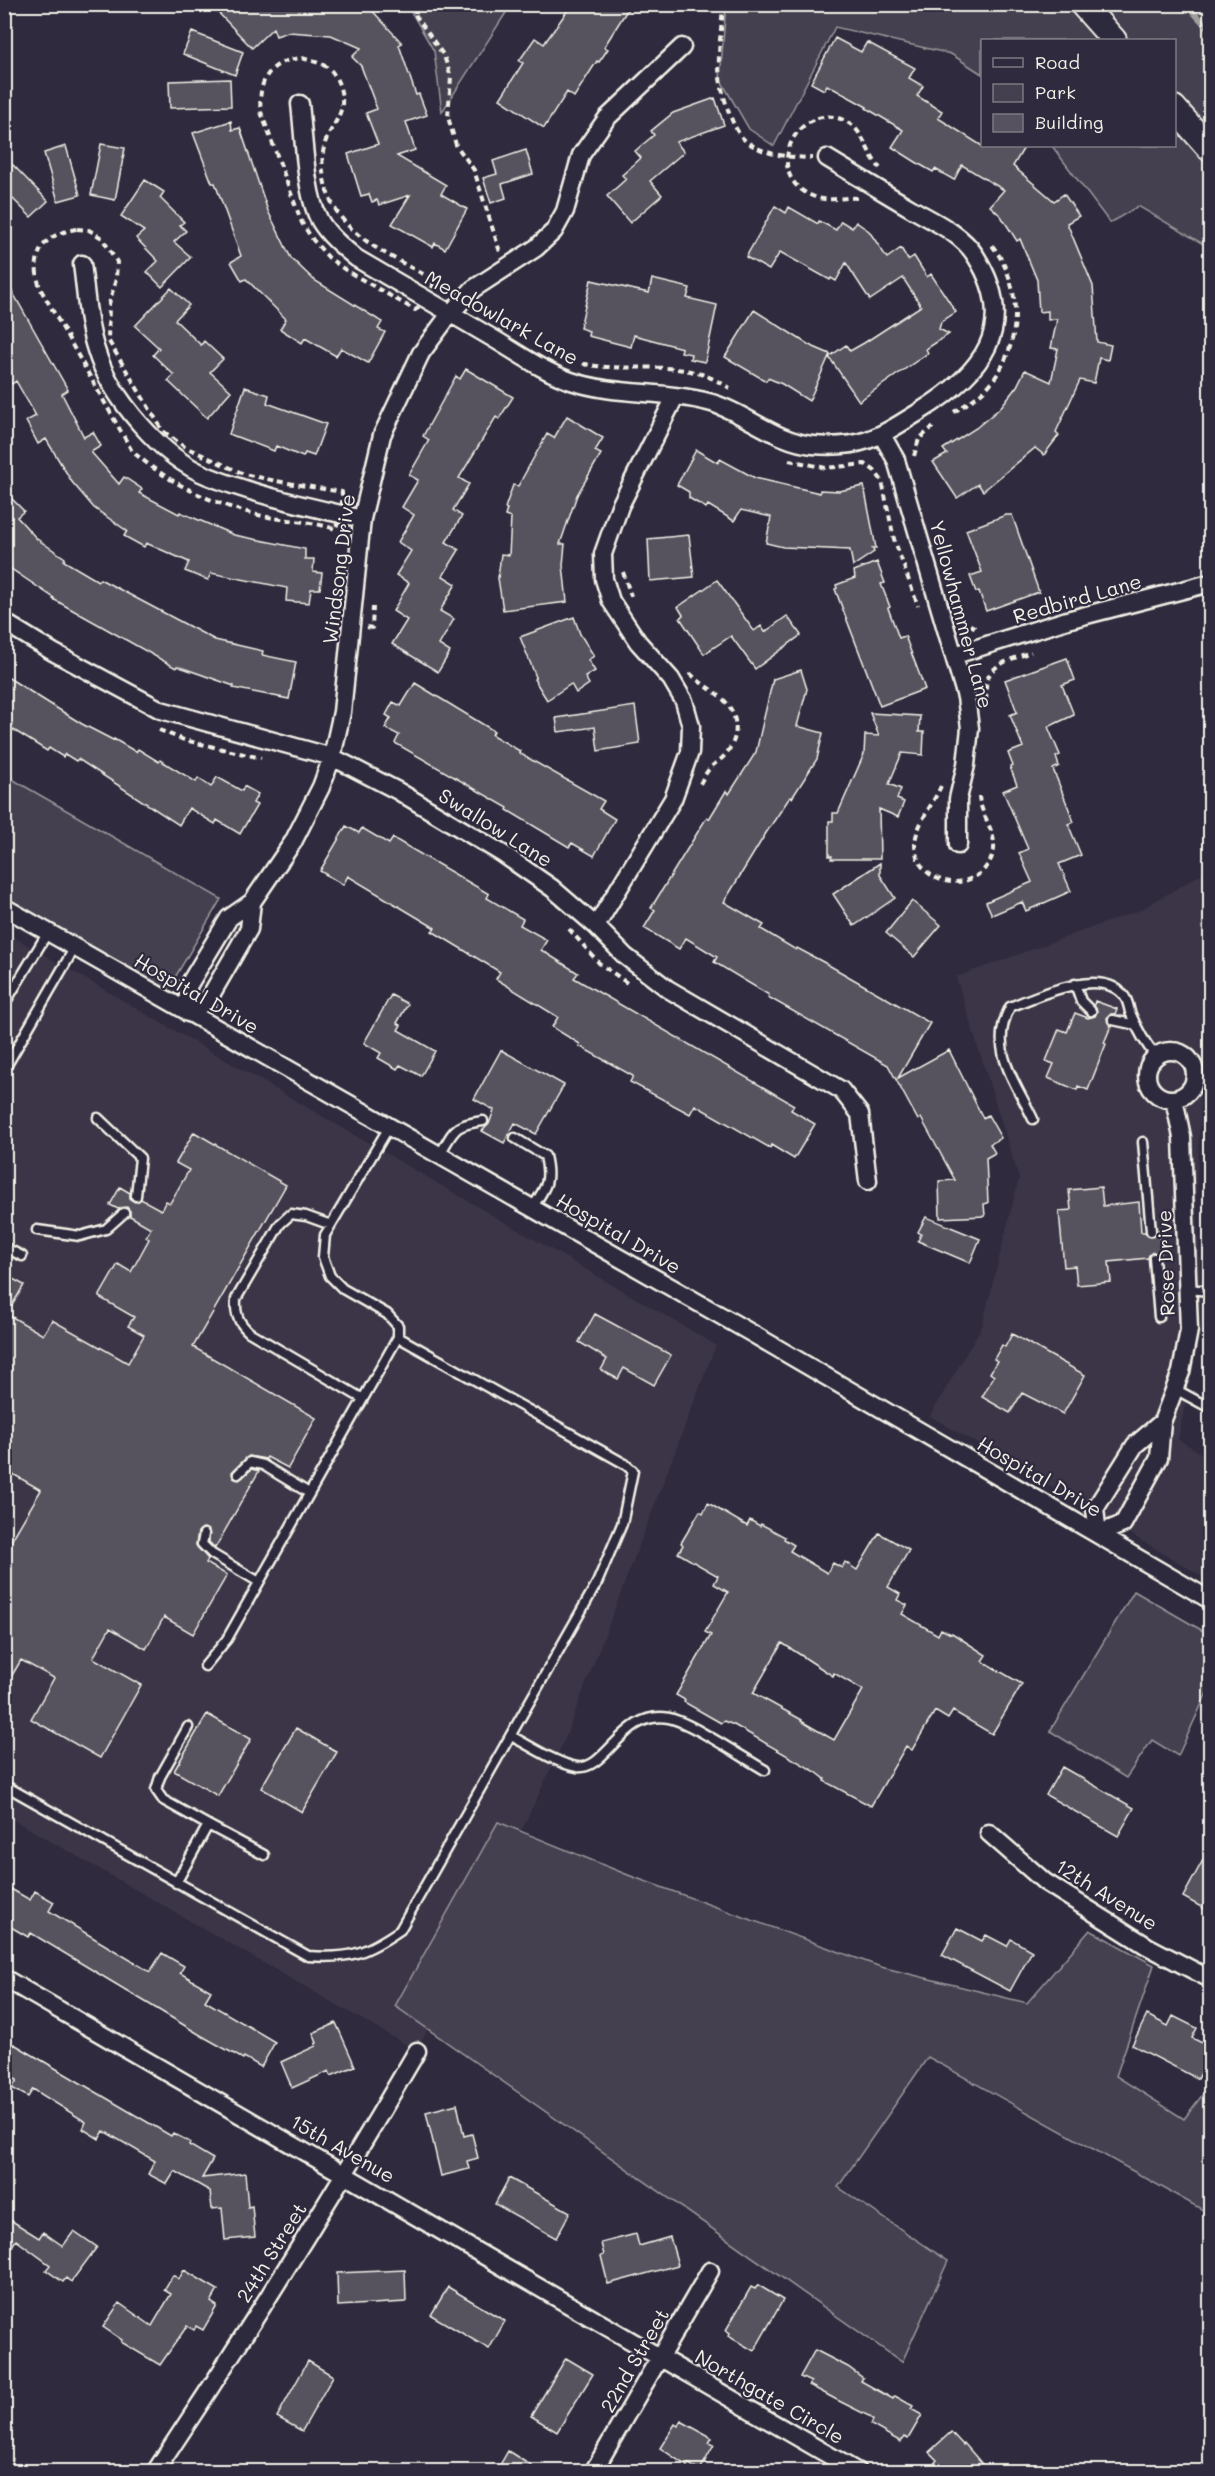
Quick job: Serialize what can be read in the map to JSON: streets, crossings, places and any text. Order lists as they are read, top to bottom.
{
  "streets": {
    "street": [
      "Meadowlark Lane",
      "Windsong Drive",
      "Redbird Lane",
      "Yellowhammer Lane",
      "Swallow Lane",
      "Hospital Drive",
      "Rose Drive",
      "12th Avenue",
      "15th Avenue",
      "24th Street",
      "22nd Street",
      "Northgate Circle"
    ]
  },
  "crossings": [
    ["Meadowlark Lane", "Windsong Drive"],
    ["Meadowlark Lane", "Yellowhammer Lane"],
    ["Windsong Drive", "Swallow Lane"],
    ["Windsong Drive", "Hospital Drive"],
    ["Redbird Lane", "Yellowhammer Lane"],
    ["Hospital Drive", "Rose Drive"],
    ["15th Avenue", "24th Street"],
    ["15th Avenue", "22nd Street"],
    ["15th Avenue", "Northgate Circle"],
    ["22nd Street", "Northgate Circle"]
  ],
  "legend": ["Road", "Park", "Building"]
}
